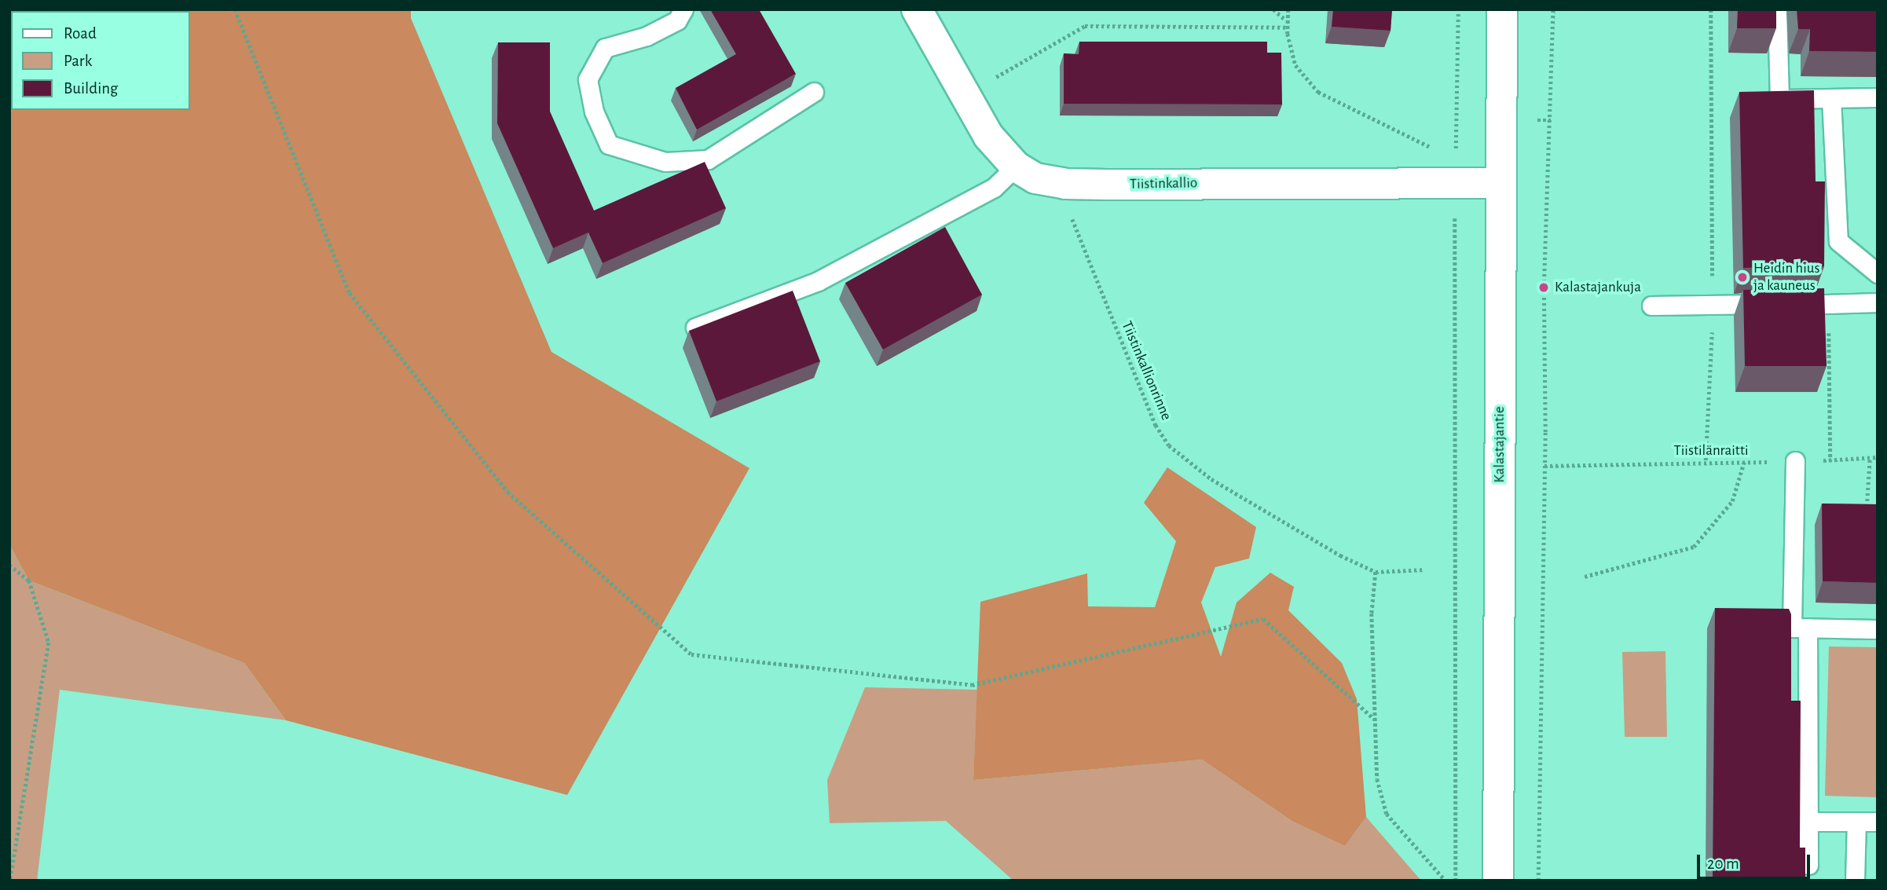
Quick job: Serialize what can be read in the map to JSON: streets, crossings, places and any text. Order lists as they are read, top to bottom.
{
  "streets": {
    "main road": ["Tiistinkallio", "Kalastajantie"],
    "path": ["Tiistinkallionrinne", "Tiistilänraitti"]
  },
  "crossings": [
    ["Tiistinkallio", "Tiistinkallionrinne"],
    ["Tiistinkallio", "Kalastajantie"]
  ],
  "places": ["Heidin hius ja kauneus", "Kalastajankuja"],
  "legend": ["Road", "Park", "Building"],
  "scale_bar": "20 m"
}
